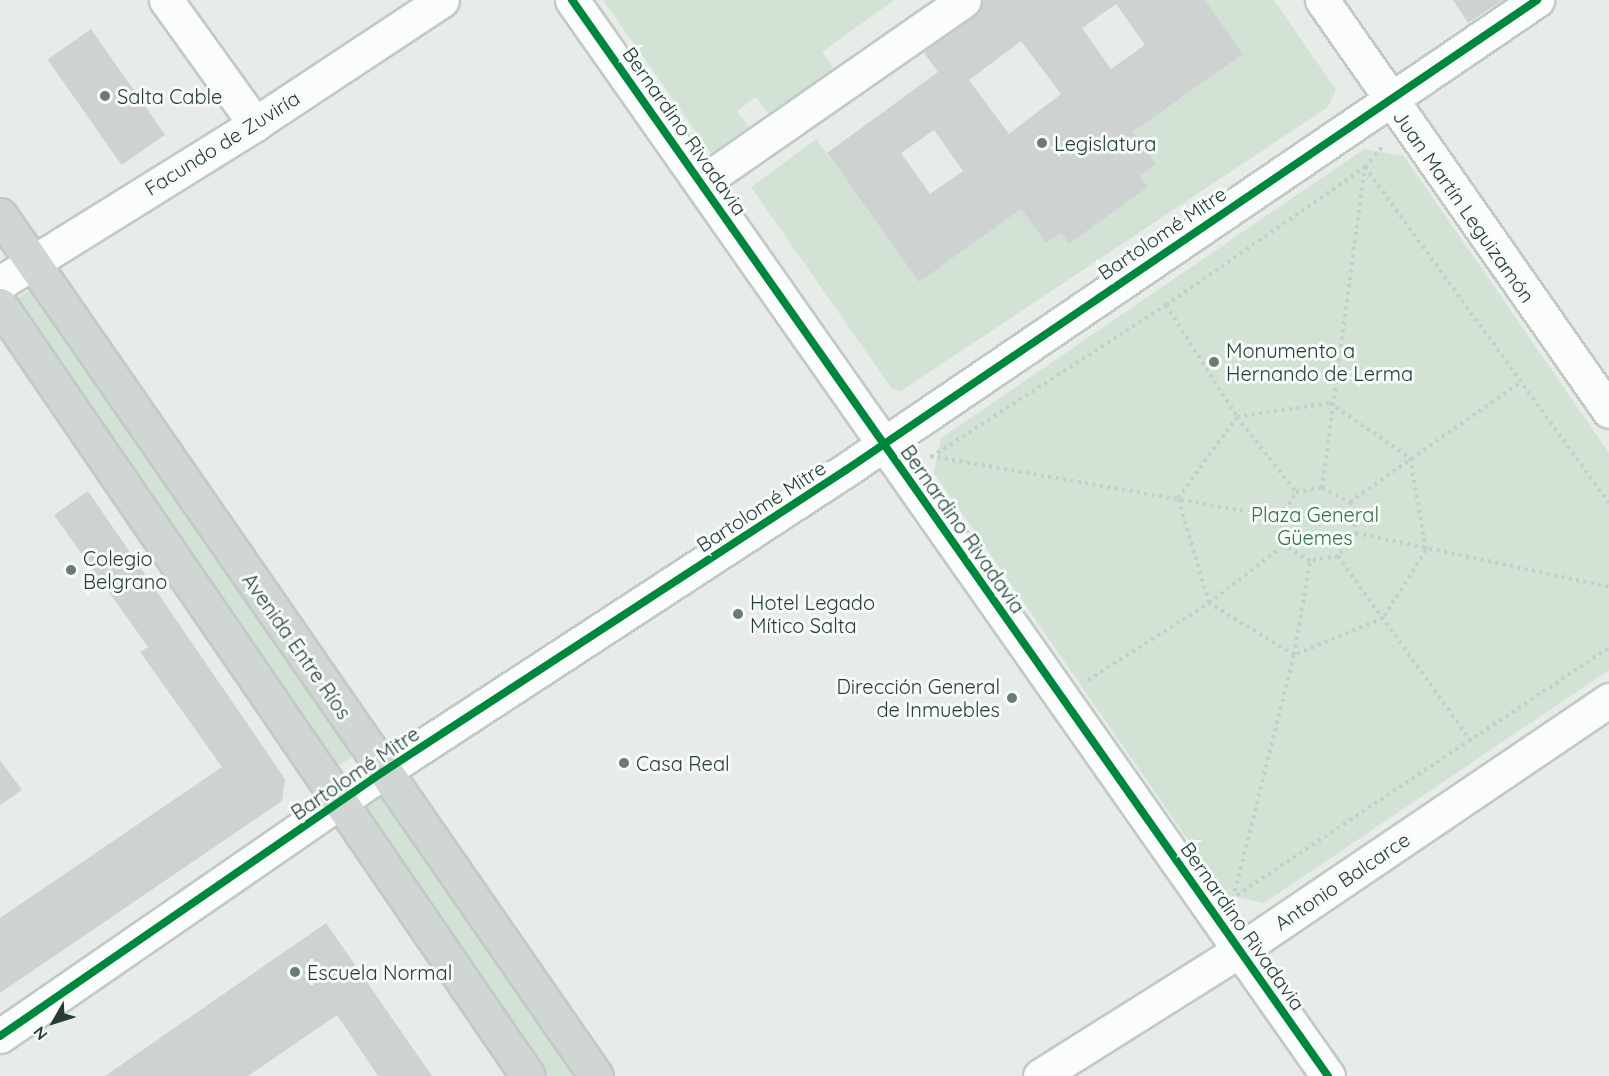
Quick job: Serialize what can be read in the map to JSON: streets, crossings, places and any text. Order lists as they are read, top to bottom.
{
  "streets": {
    "main road": ["Avenida Entre Ríos"],
    "street": [
      "Bernardino Rivadavia",
      "Facundo de Zuviría",
      "Juan Martín Leguizamón",
      "Bartolomé Mitre",
      "Antonio Balcarce"
    ]
  },
  "crossings": [
    ["Bernardino Rivadavia", "Bartolomé Mitre"],
    ["Bernardino Rivadavia", "Antonio Balcarce"],
    ["Facundo de Zuviría", "Avenida Entre Ríos"],
    ["Juan Martín Leguizamón", "Bartolomé Mitre"],
    ["Bartolomé Mitre", "Avenida Entre Ríos"]
  ],
  "parks": ["Plaza General Güemes"],
  "places": [
    "Salta Cable",
    "Legislatura",
    "Monumento a Hernando de Lerma",
    "Colegio Belgrano",
    "Hotel Legado Mítico Salta",
    "Dirección General de Inmuebles",
    "Casa Real",
    "Escuela Normal"
  ],
  "north": "bottom left"
}
